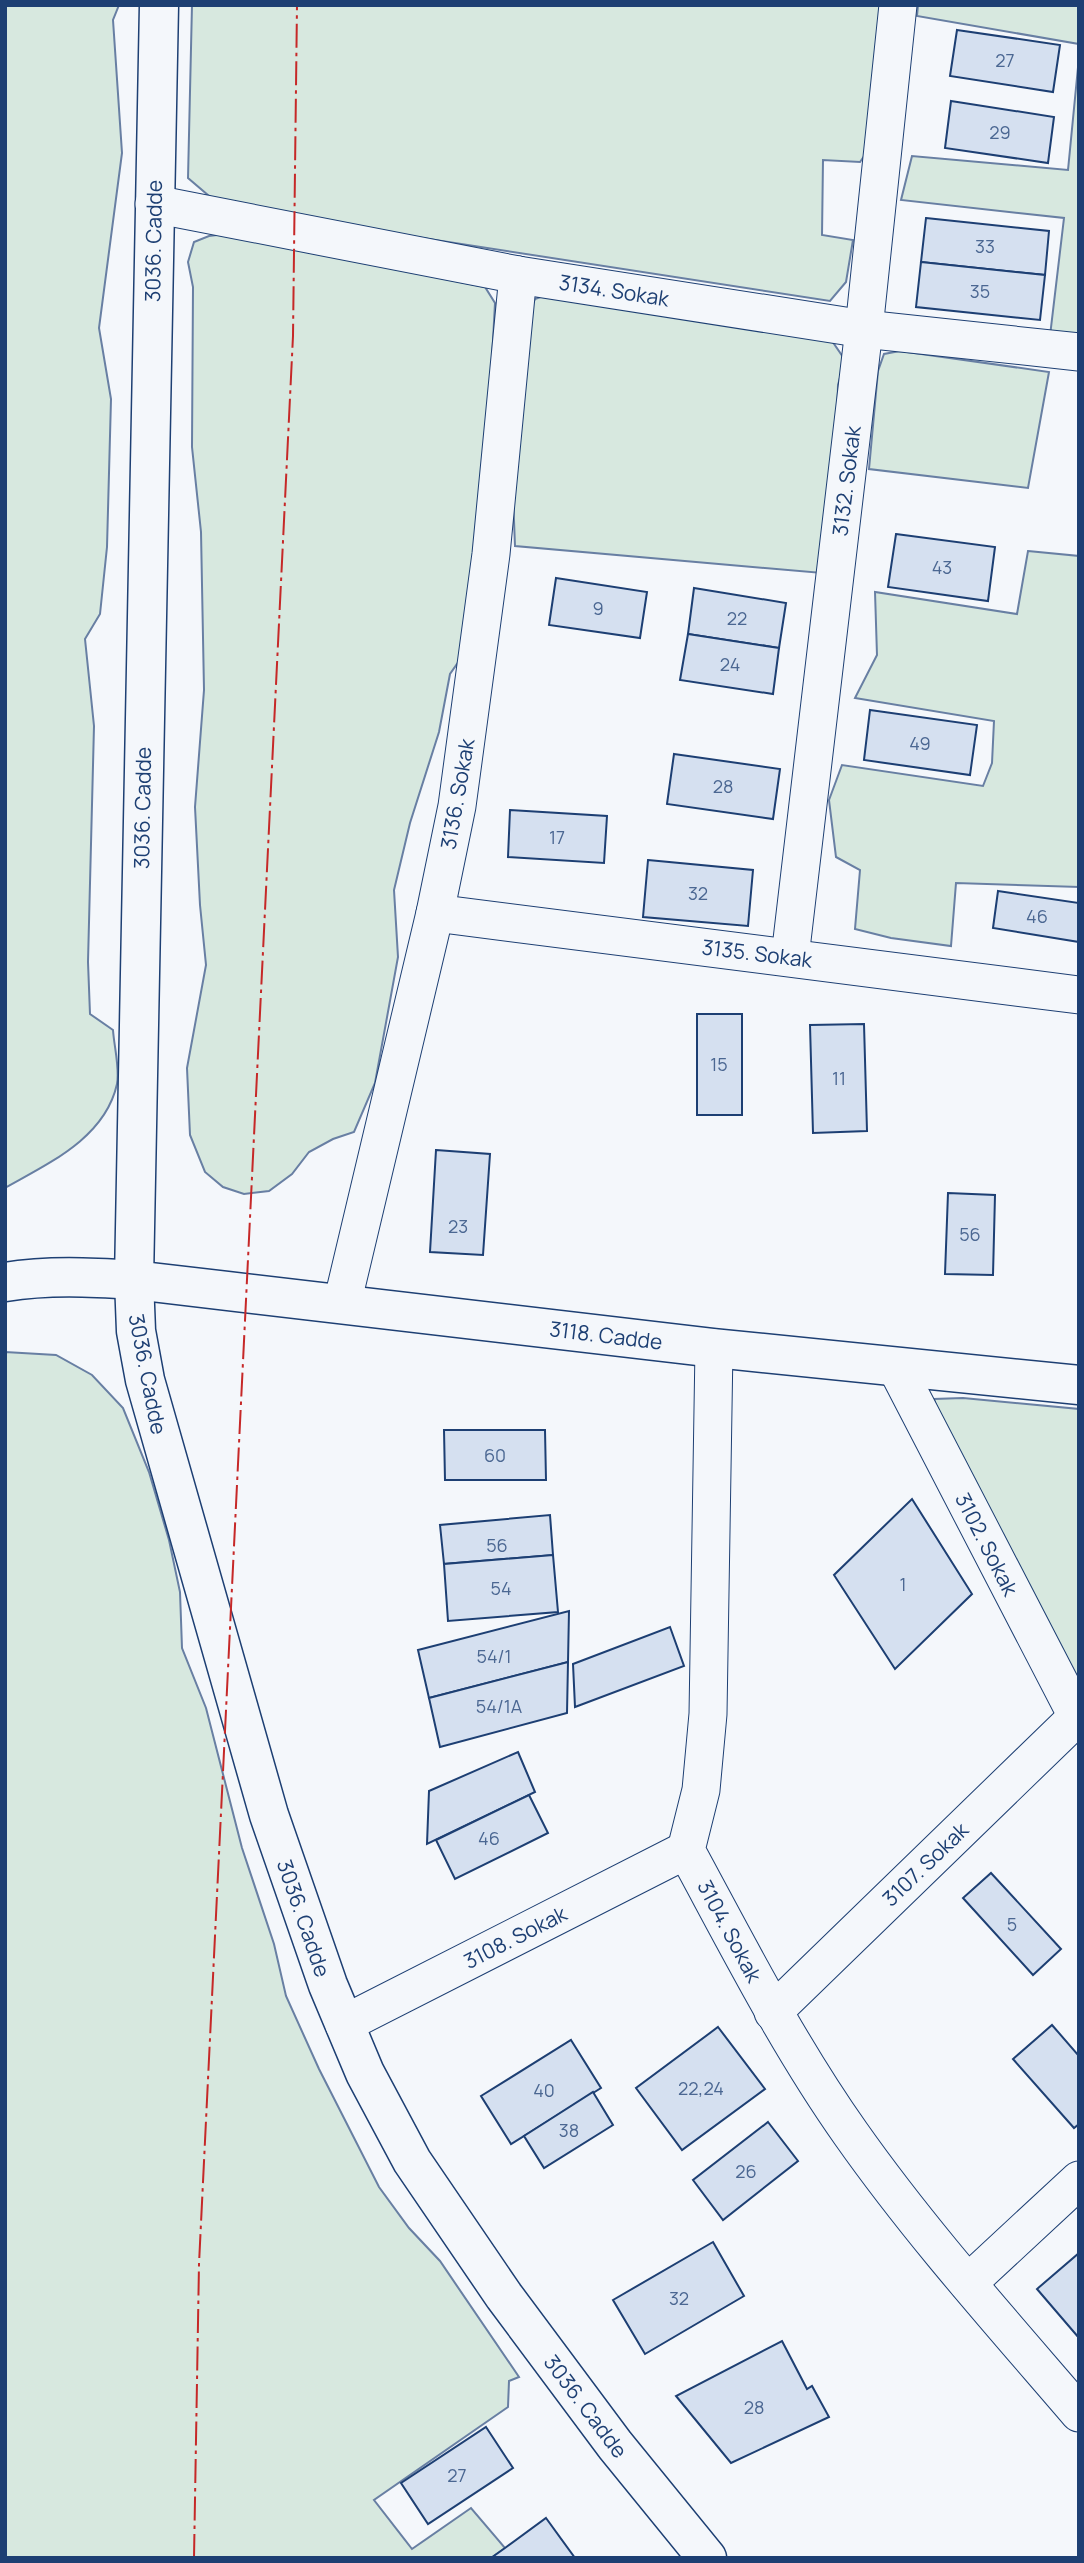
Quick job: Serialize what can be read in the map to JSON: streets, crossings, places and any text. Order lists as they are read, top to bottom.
{
  "streets": {
    "street": [
      "3036. Cadde",
      "3134. Sokak",
      "3132. Sokak",
      "3136. Sokak",
      "3135. Sokak",
      "3118. Cadde",
      "3102. Sokak",
      "3107. Sokak",
      "3104. Sokak",
      "3108. Sokak"
    ]
  },
  "crossings": [
    ["3036. Cadde", "3134. Sokak"],
    ["3036. Cadde", "3118. Cadde"],
    ["3036. Cadde", "3108. Sokak"],
    ["3134. Sokak", "3132. Sokak"],
    ["3134. Sokak", "3136. Sokak"],
    ["3132. Sokak", "3135. Sokak"],
    ["3136. Sokak", "3135. Sokak"],
    ["3136. Sokak", "3118. Cadde"],
    ["3118. Cadde", "3102. Sokak"],
    ["3102. Sokak", "3107. Sokak"],
    ["3107. Sokak", "3104. Sokak"],
    ["3104. Sokak", "3108. Sokak"]
  ],
  "house_numbers": [
    "27",
    "29",
    "33",
    "35",
    "43",
    "9",
    "22",
    "24",
    "49",
    "28",
    "17",
    "32",
    "46",
    "15",
    "11",
    "23",
    "56",
    "60",
    "56",
    "1",
    "54",
    "54/1",
    "54/1A",
    "46",
    "5",
    "22,24",
    "40",
    "38",
    "26",
    "32",
    "28",
    "27"
  ]
}
